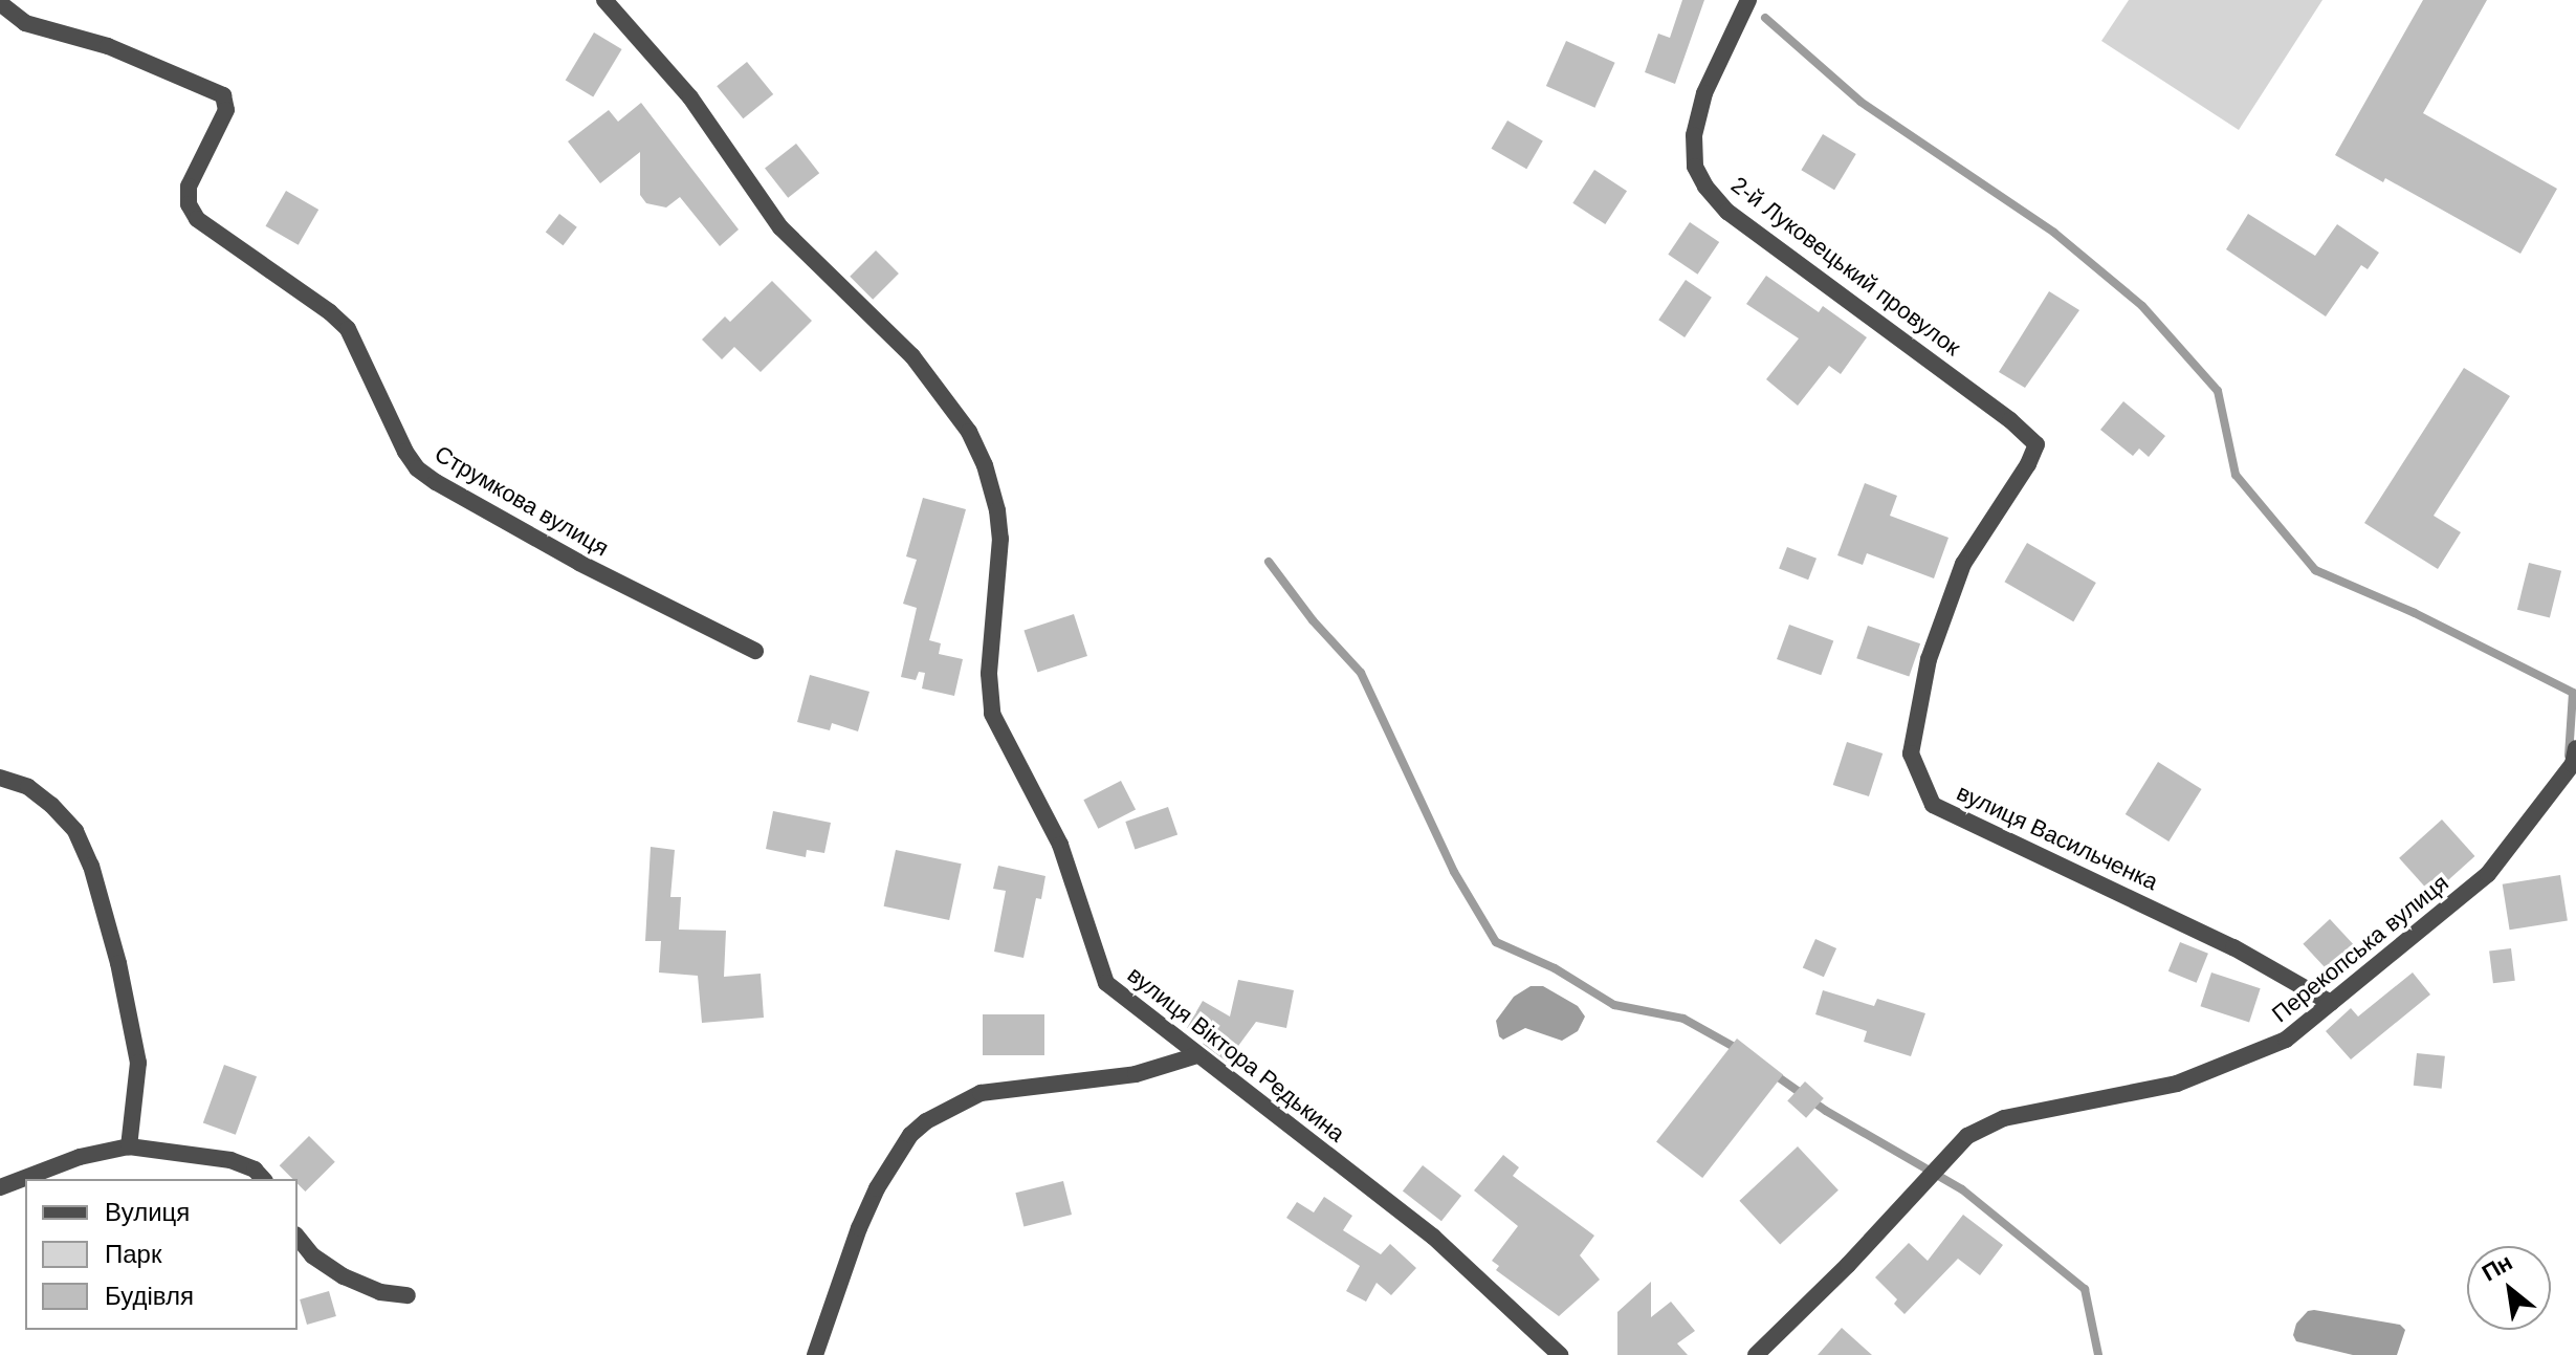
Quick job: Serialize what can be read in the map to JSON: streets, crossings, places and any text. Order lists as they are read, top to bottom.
{
  "streets": {
    "street": [
      "2-й Луковецький провулок",
      "Струмкова вулиця",
      "вулиця Васильченка",
      "Перекопська вулиця",
      "вулиця Віктора Редькина"
    ]
  },
  "crossings": [
    ["2-й Луковецький провулок", "вулиця Васильченка"],
    ["вулиця Васильченка", "Перекопська вулиця"]
  ],
  "legend": ["Вулиця", "Парк", "Будівля"],
  "north": "top left"
}
